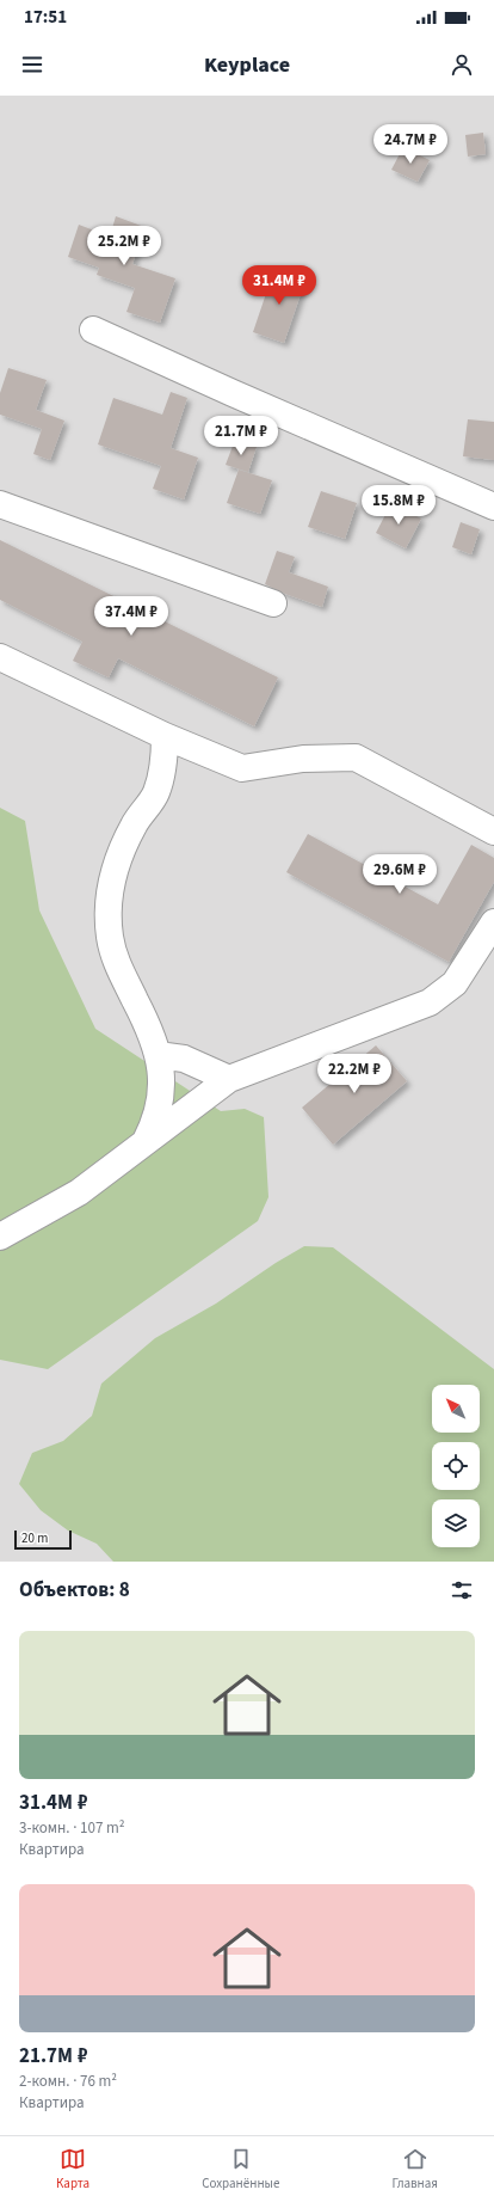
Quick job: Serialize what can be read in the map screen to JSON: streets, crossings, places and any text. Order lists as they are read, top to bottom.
{
  "scale_bar": "20 m",
  "north": "top left",
  "page": {
    "status": "17:51",
    "header": "Keyplace",
    "price": [
      "24.7M ₽",
      "25.2M ₽",
      "31.4M ₽",
      "21.7M ₽",
      "15.8M ₽",
      "37.4M ₽",
      "29.6M ₽",
      "22.2M ₽"
    ],
    "scale": "20 m",
    "heading": "Объектов: 8",
    "list": [
      {
        "name": "31.4M ₽",
        "note": "3-комн. · 107 m² · Квартира"
      },
      {
        "name": "21.7M ₽",
        "note": "2-комн. · 76 m² · Квартира"
      }
    ],
    "tabs": ["Карта", "Сохранённые", "Главная"]
  }
}
